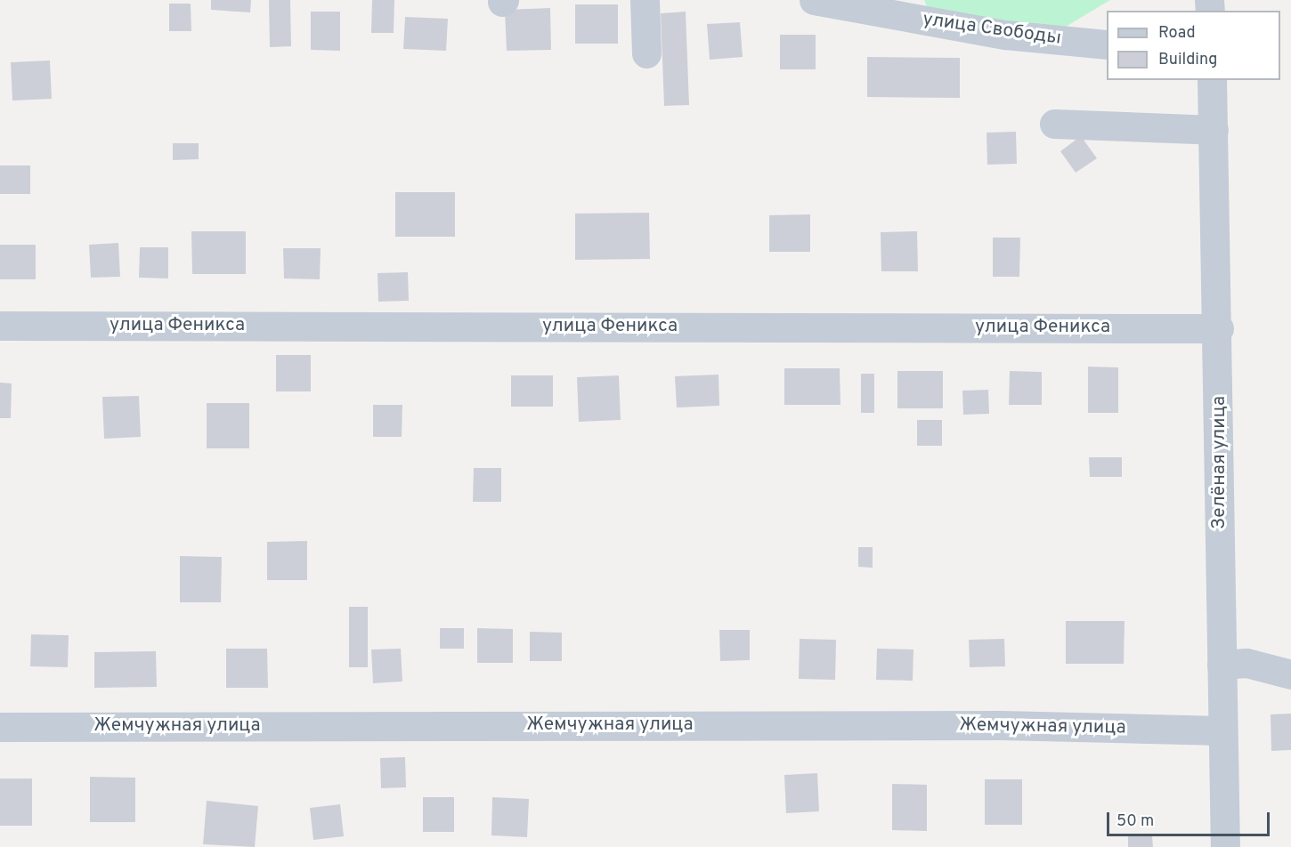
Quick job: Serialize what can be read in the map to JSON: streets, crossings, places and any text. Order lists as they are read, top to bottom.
{
  "streets": {
    "street": [
      "улица Свободы",
      "улица Феникса",
      "Зелёная улица",
      "Жемчужная улица"
    ]
  },
  "crossings": [
    ["улица Феникса", "Зелёная улица"],
    ["Зелёная улица", "Жемчужная улица"]
  ],
  "legend": ["Road", "Building"],
  "scale_bar": "50 m"
}
